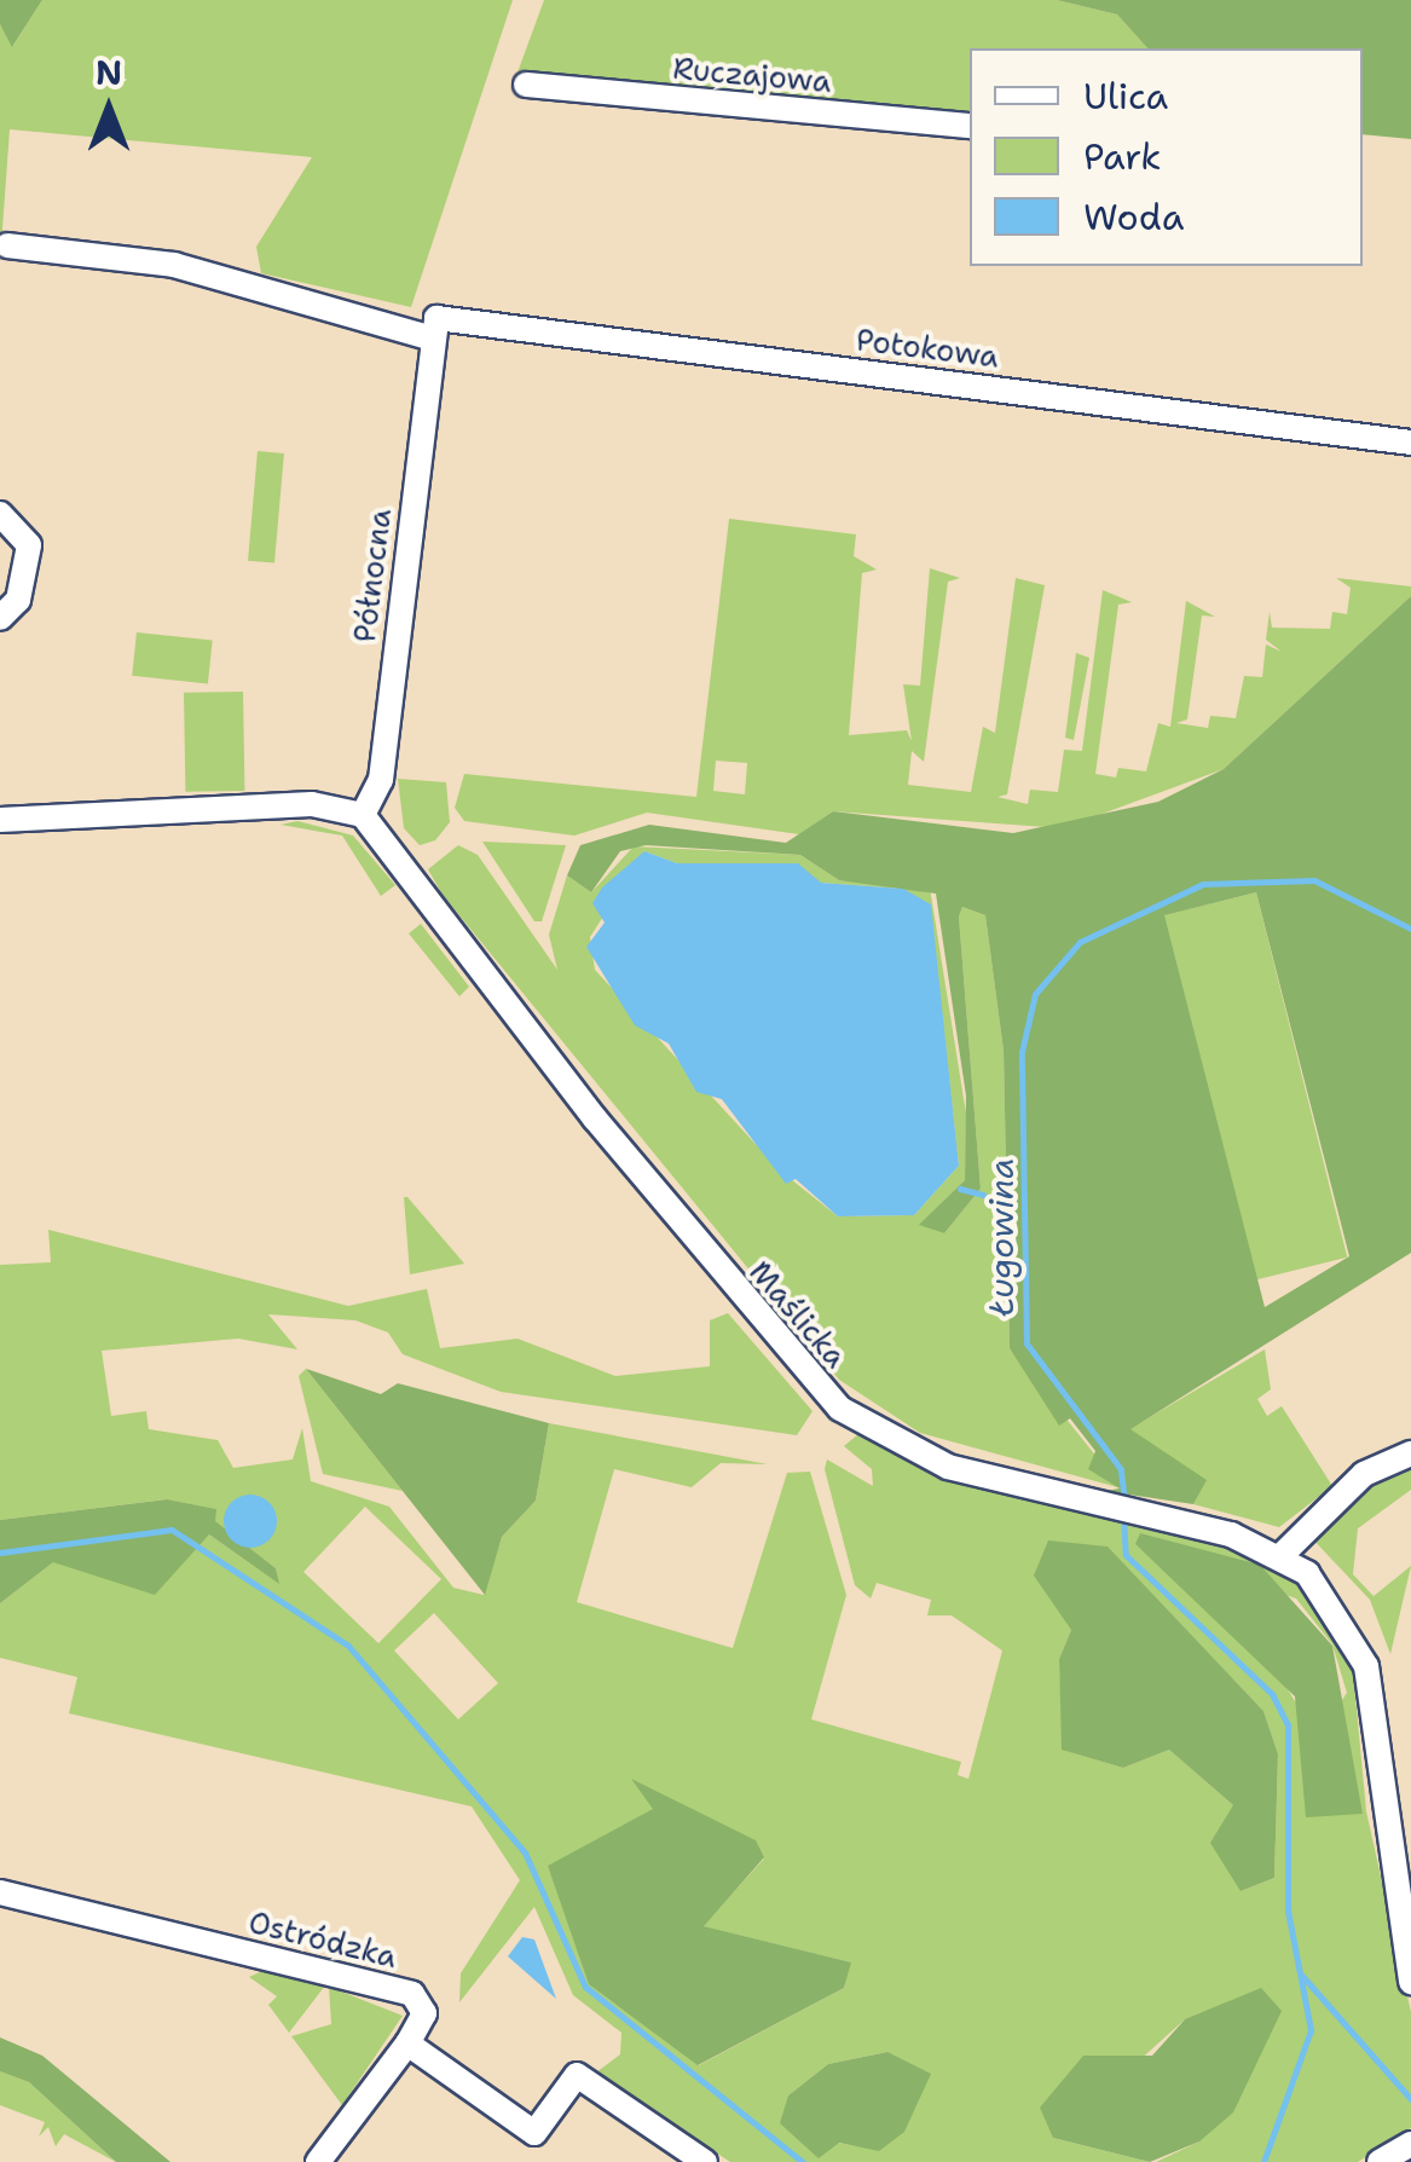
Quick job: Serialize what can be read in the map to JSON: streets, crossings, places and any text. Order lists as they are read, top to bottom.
{
  "streets": {
    "street": [
      "Ruczajowa",
      "Potokowa",
      "Północna",
      "Maślicka",
      "Ostródzka"
    ]
  },
  "crossings": [
    ["Potokowa", "Północna"],
    ["Północna", "Maślicka"]
  ],
  "water": ["Ługowina"],
  "legend": ["Ulica", "Park", "Woda"],
  "north": "top"
}
